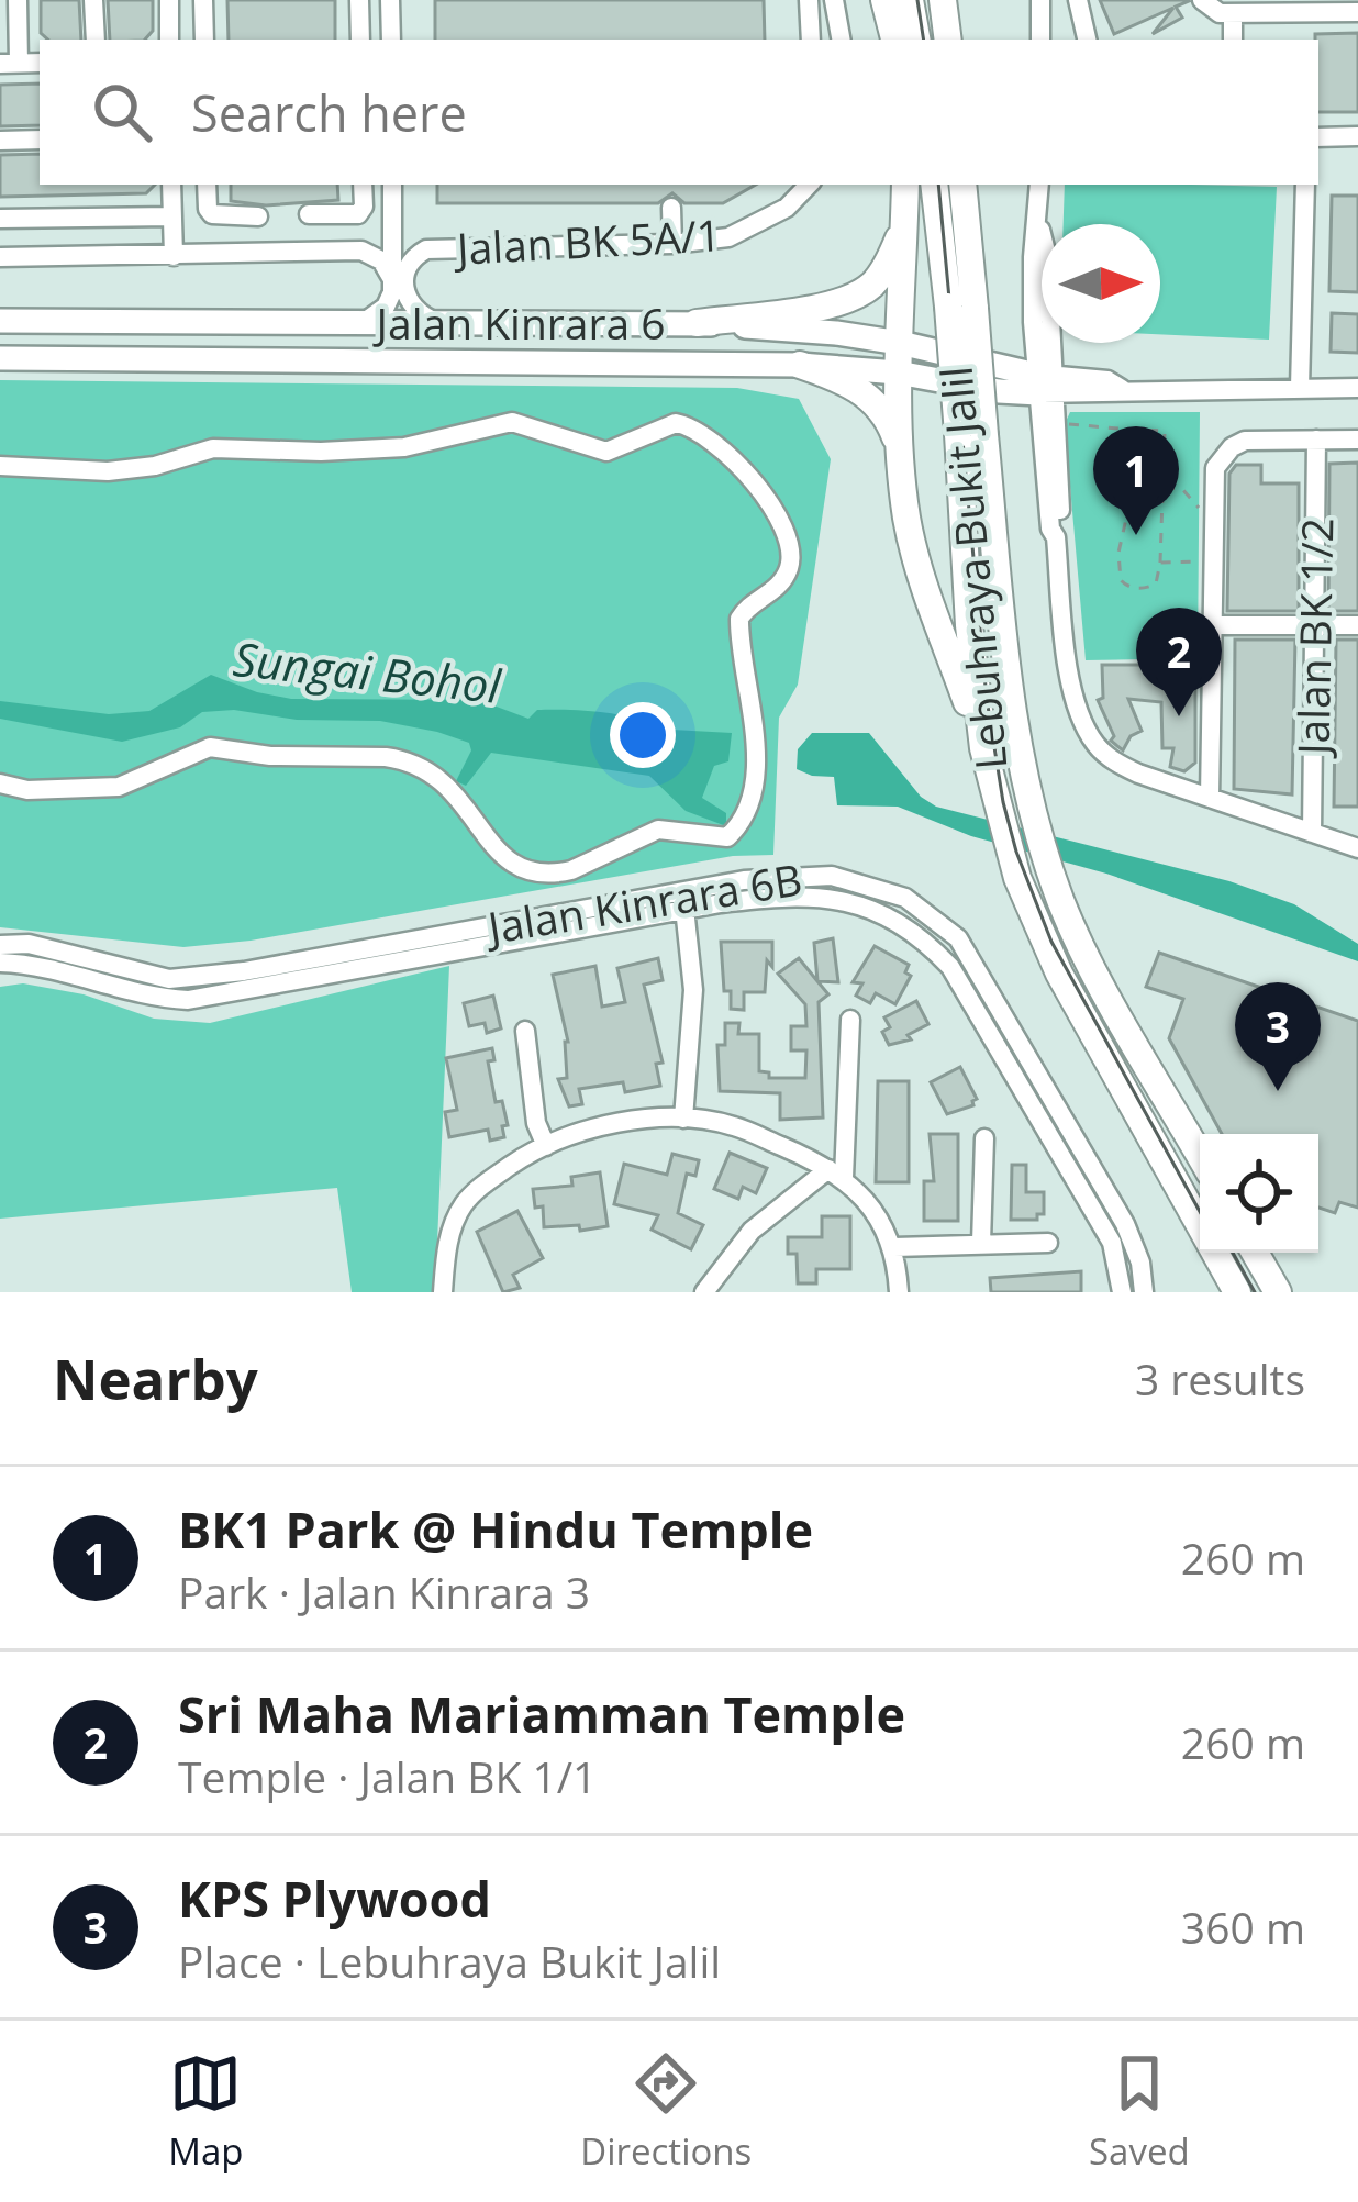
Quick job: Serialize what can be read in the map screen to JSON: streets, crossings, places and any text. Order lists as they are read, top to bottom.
{
  "streets": {
    "highway": ["Lebuhraya Bukit Jalil"],
    "main road": ["Jalan Kinrara 6"],
    "street": ["Jalan BK 5A/1", "Jalan BK 1/2", "Jalan Kinrara 6B"]
  },
  "crossings": [
    ["Jalan BK 5A/1", "Jalan Kinrara 6"]
  ],
  "water": ["Sungai Bohol"],
  "north": "right",
  "page": {
    "search": "Search here",
    "pins": ["1", "2", "3"],
    "heading": ["Nearby", "3 results"],
    "list": [
      {
        "mark": "1",
        "name": "BK1 Park @ Hindu Temple",
        "note": "Park · Jalan Kinrara 3",
        "value": "260 m"
      },
      {
        "mark": "2",
        "name": "Sri Maha Mariamman Temple",
        "note": "Temple · Jalan BK 1/1",
        "value": "260 m"
      },
      {
        "mark": "3",
        "name": "KPS Plywood",
        "note": "Place · Lebuhraya Bukit Jalil",
        "value": "360 m"
      }
    ],
    "nav": ["Map", "Directions", "Saved"]
  }
}
